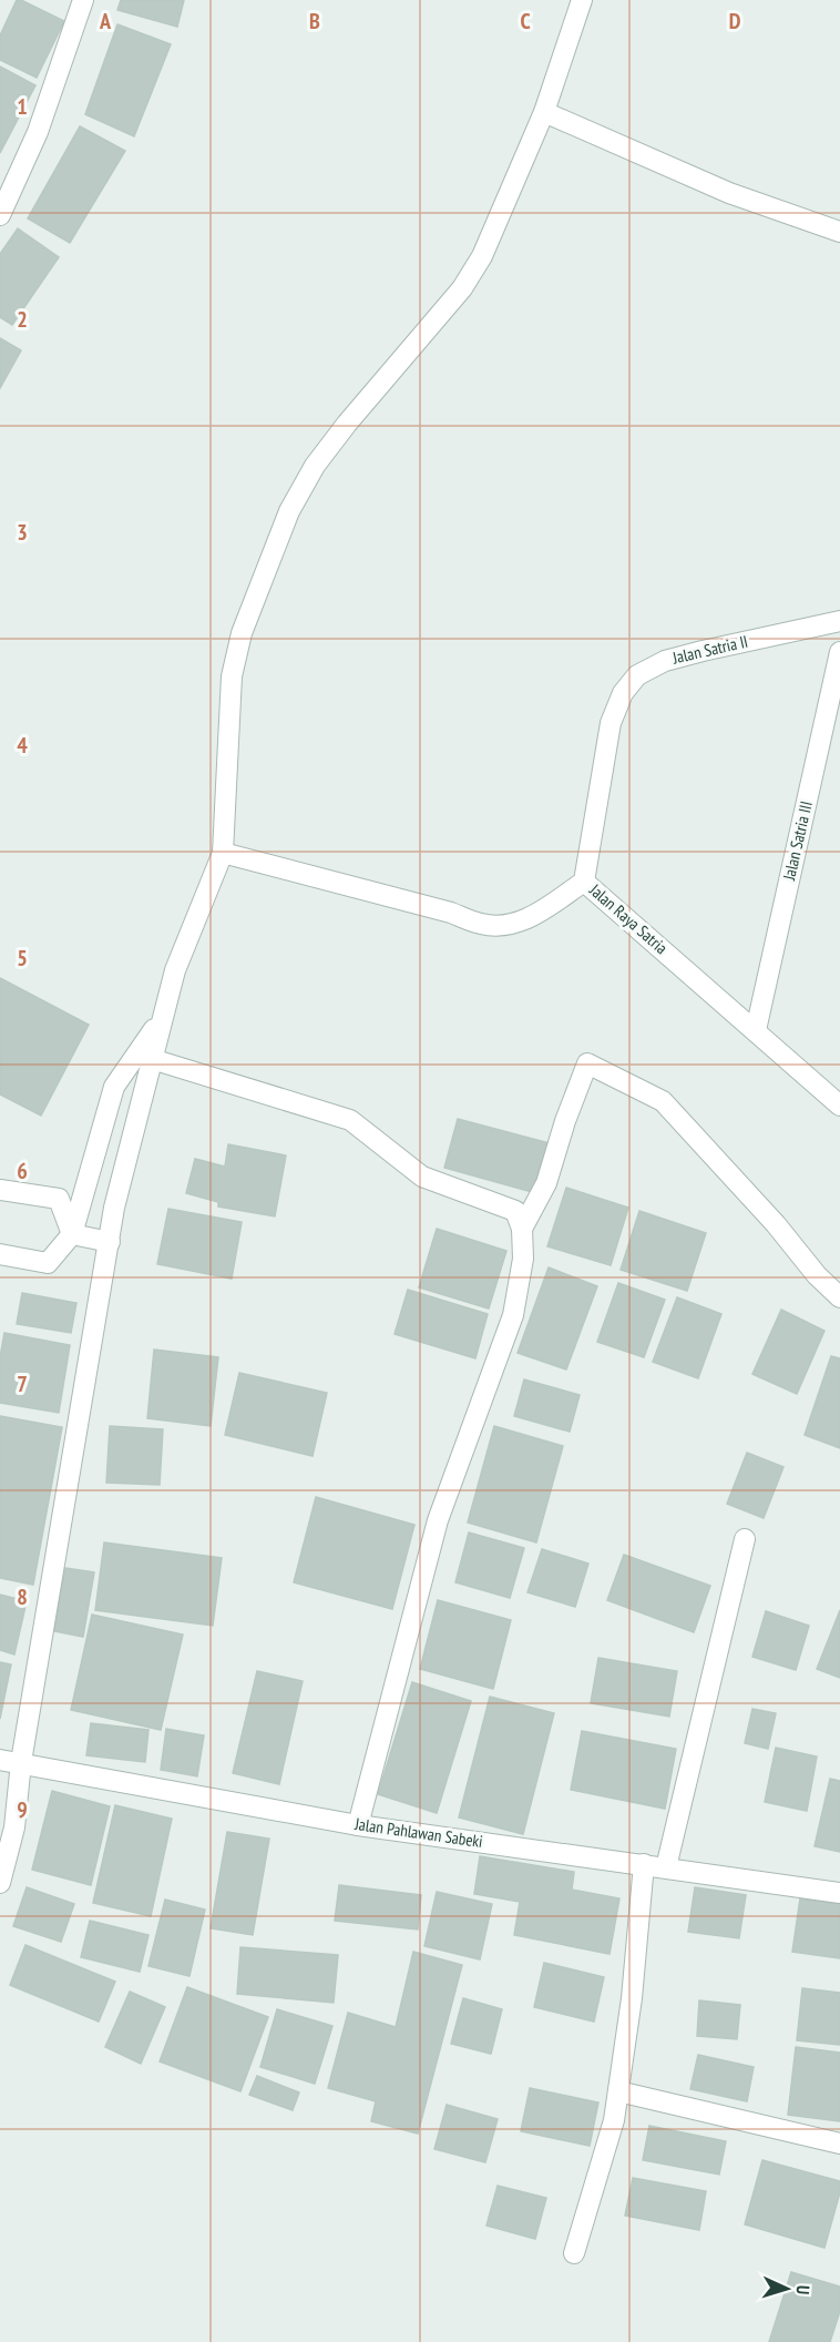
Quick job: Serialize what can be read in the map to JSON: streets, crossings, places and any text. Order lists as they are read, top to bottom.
{
  "streets": {
    "street": [
      "Jalan Satria II",
      "Jalan Satria III",
      "Jalan Raya Satria",
      "Jalan Pahlawan Sabeki"
    ]
  },
  "crossings": [
    ["Jalan Satria II", "Jalan Raya Satria"],
    ["Jalan Satria III", "Jalan Raya Satria"]
  ],
  "north": "right",
  "grid": {
    "columns": [
      "A",
      "B",
      "C",
      "D"
    ],
    "rows": [
      "1",
      "2",
      "3",
      "4",
      "5",
      "6",
      "7",
      "8",
      "9"
    ]
  }
}
